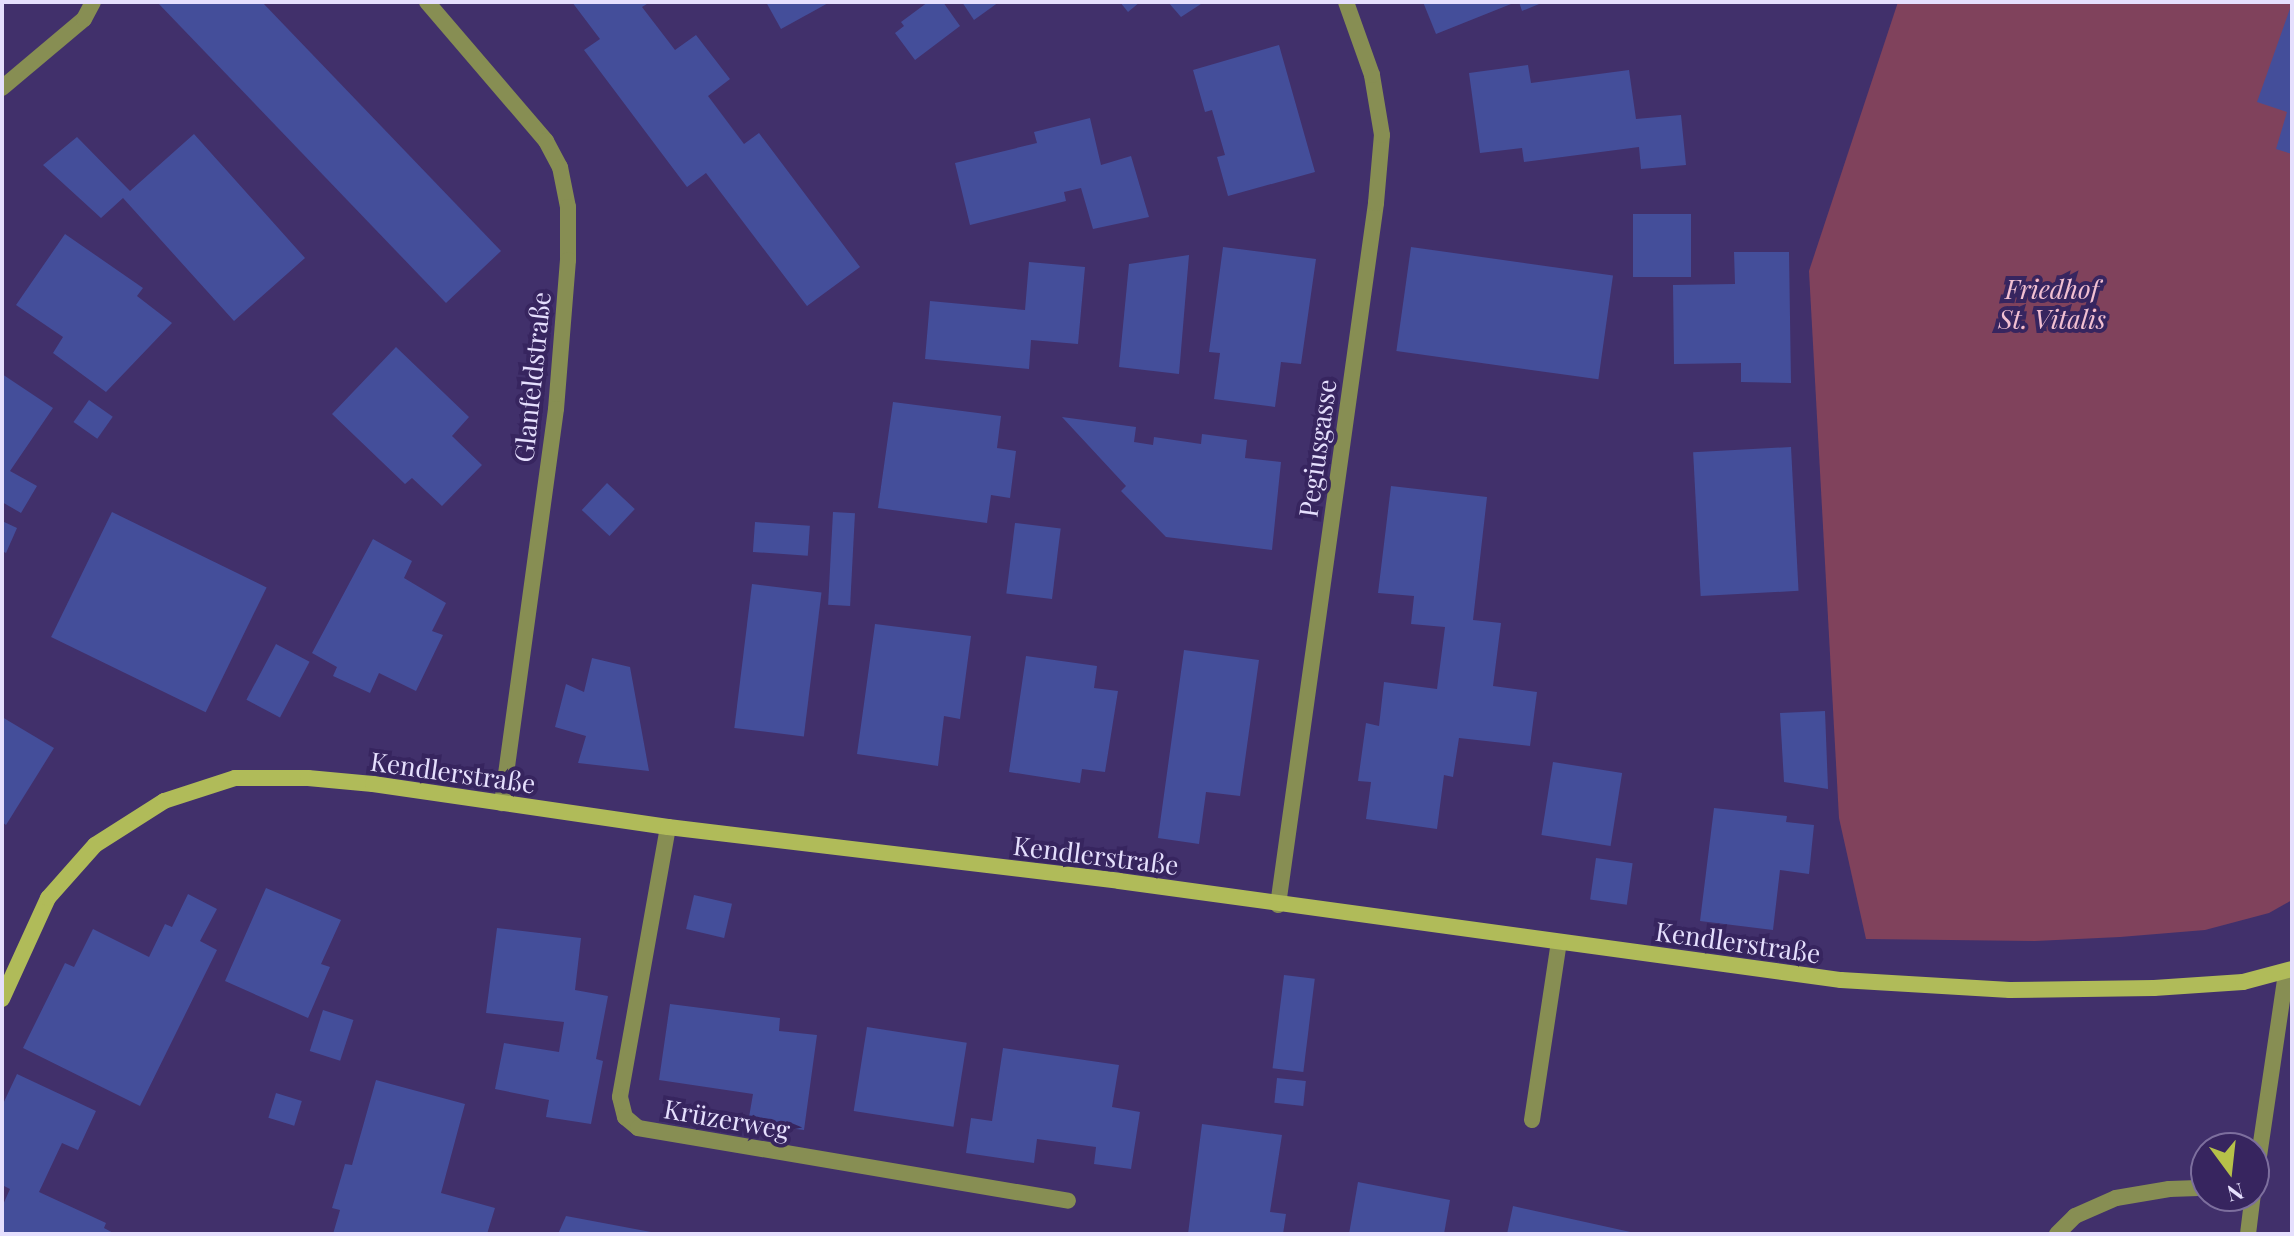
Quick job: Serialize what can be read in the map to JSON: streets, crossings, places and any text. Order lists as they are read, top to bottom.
{
  "streets": {
    "street": [
      "Glanfeldstraße",
      "Pegiusgasse",
      "Kendlerstraße",
      "Krüzerweg"
    ]
  },
  "crossings": [
    ["Glanfeldstraße", "Kendlerstraße"],
    ["Pegiusgasse", "Kendlerstraße"],
    ["Kendlerstraße", "Krüzerweg"]
  ],
  "parks": ["Friedhof St. Vitalis"],
  "north": "bottom"
}
